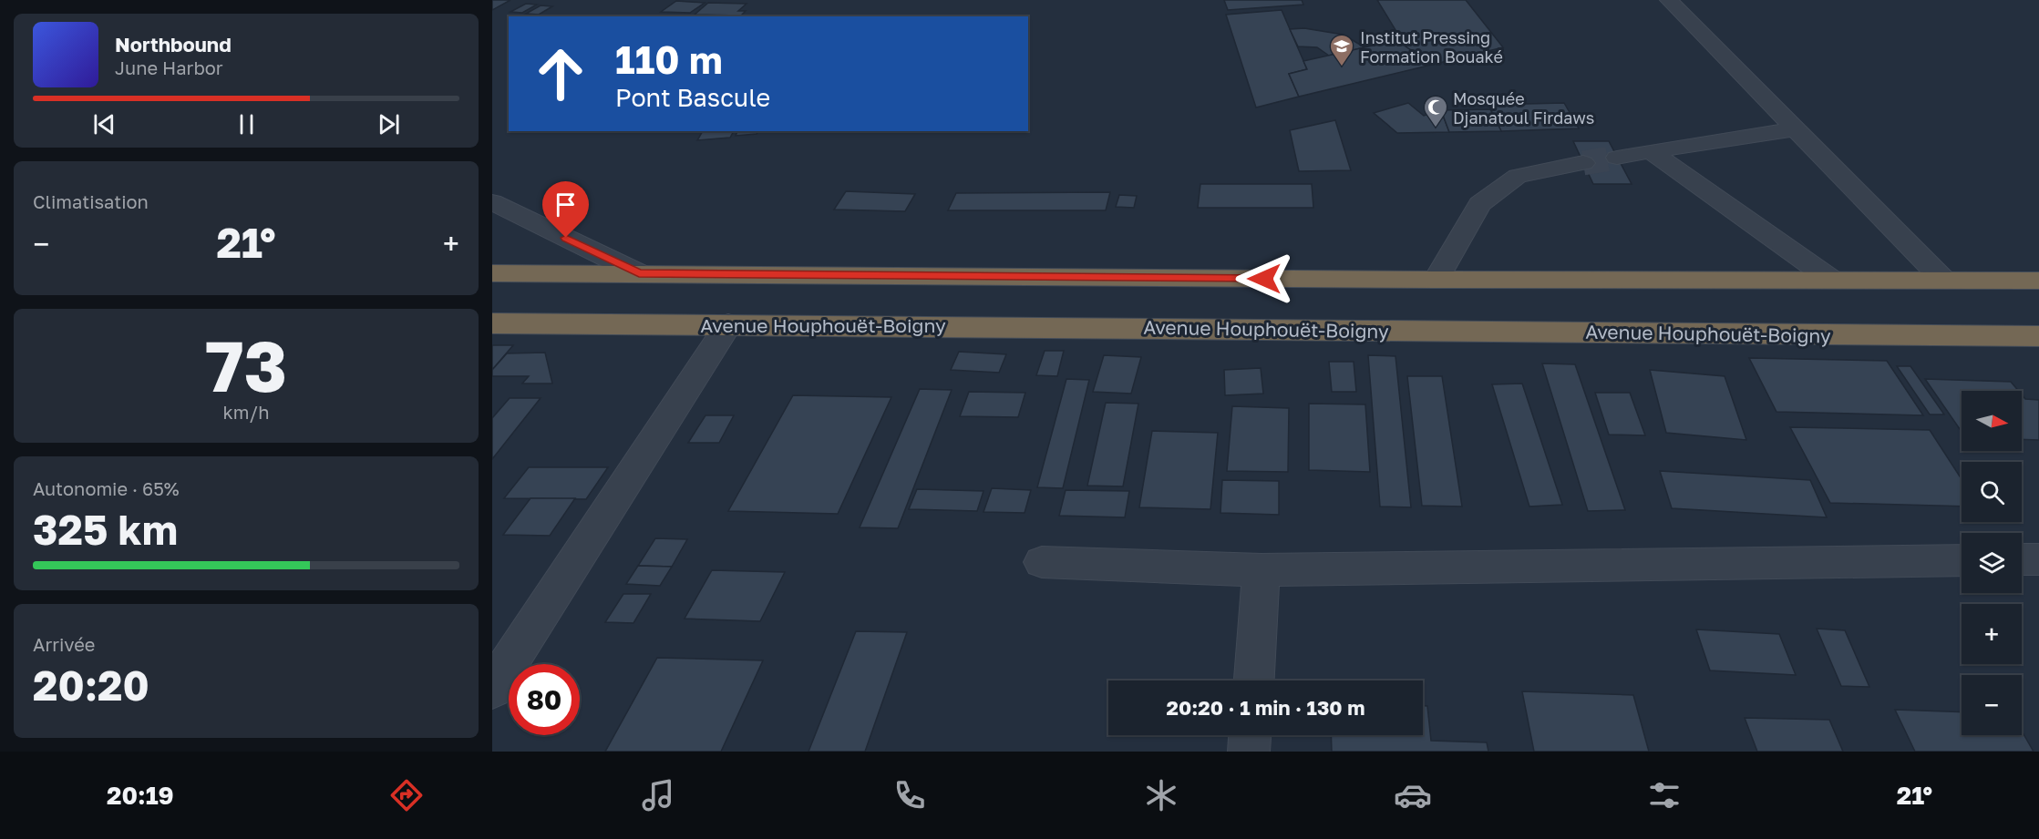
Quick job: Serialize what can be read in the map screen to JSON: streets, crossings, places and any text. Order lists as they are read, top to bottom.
{
  "streets": {
    "highway": ["Avenue Houphouët-Boigny"]
  },
  "places": {
    "school or university": ["Institut Pressing Formation Bouaké"],
    "mosque": ["Mosquée Djanatoul Firdaws"]
  },
  "north": "right",
  "page": {
    "turn": ["110 m", "Pont Bascule"],
    "song": ["Northbound", "June Harbor"],
    "tile": [
      "Climatisation",
      ["73", "km/h"],
      ["Autonomie · 65%", "325 km"],
      ["Arrivée", "20:20"]
    ],
    "heat": ["−", "21°", "+"],
    "map_buttons": ["+", "−"],
    "limit": "80",
    "trip": "20:20 · 1 min · 130 m",
    "tabs": ["20:19", "21°"]
  }
}
